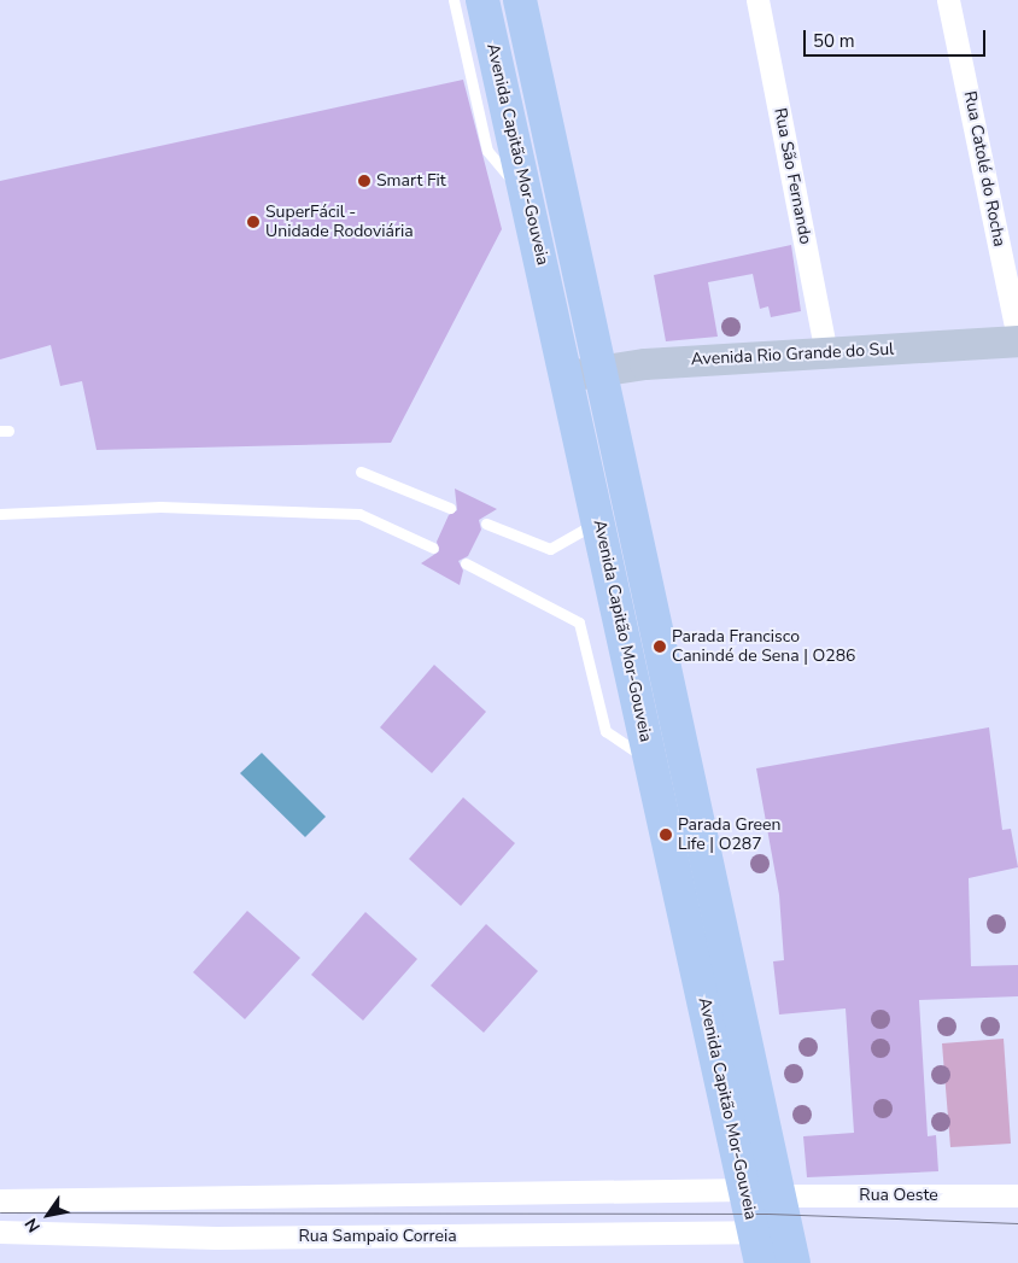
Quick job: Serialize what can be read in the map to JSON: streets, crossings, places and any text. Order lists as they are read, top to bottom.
{
  "streets": {
    "main road": ["Avenida Capitão Mor-Gouveia", "Avenida Rio Grande do Sul"],
    "street": [
      "Rua Catolé do Rocha",
      "Rua São Fernando",
      "Rua Oeste",
      "Rua Sampaio Correia"
    ]
  },
  "crossings": [
    ["Avenida Capitão Mor-Gouveia", "Avenida Rio Grande do Sul"],
    ["Avenida Capitão Mor-Gouveia", "Rua Oeste"],
    ["Avenida Capitão Mor-Gouveia", "Rua Sampaio Correia"],
    ["Rua Catolé do Rocha", "Avenida Rio Grande do Sul"],
    ["Rua São Fernando", "Avenida Rio Grande do Sul"]
  ],
  "places": [
    "Smart Fit",
    "SuperFácil - Unidade Rodoviária",
    "Parada Francisco Canindé de Sena | O286",
    "Parada Green Life | O287"
  ],
  "scale_bar": "50 m",
  "north": "bottom left"
}
